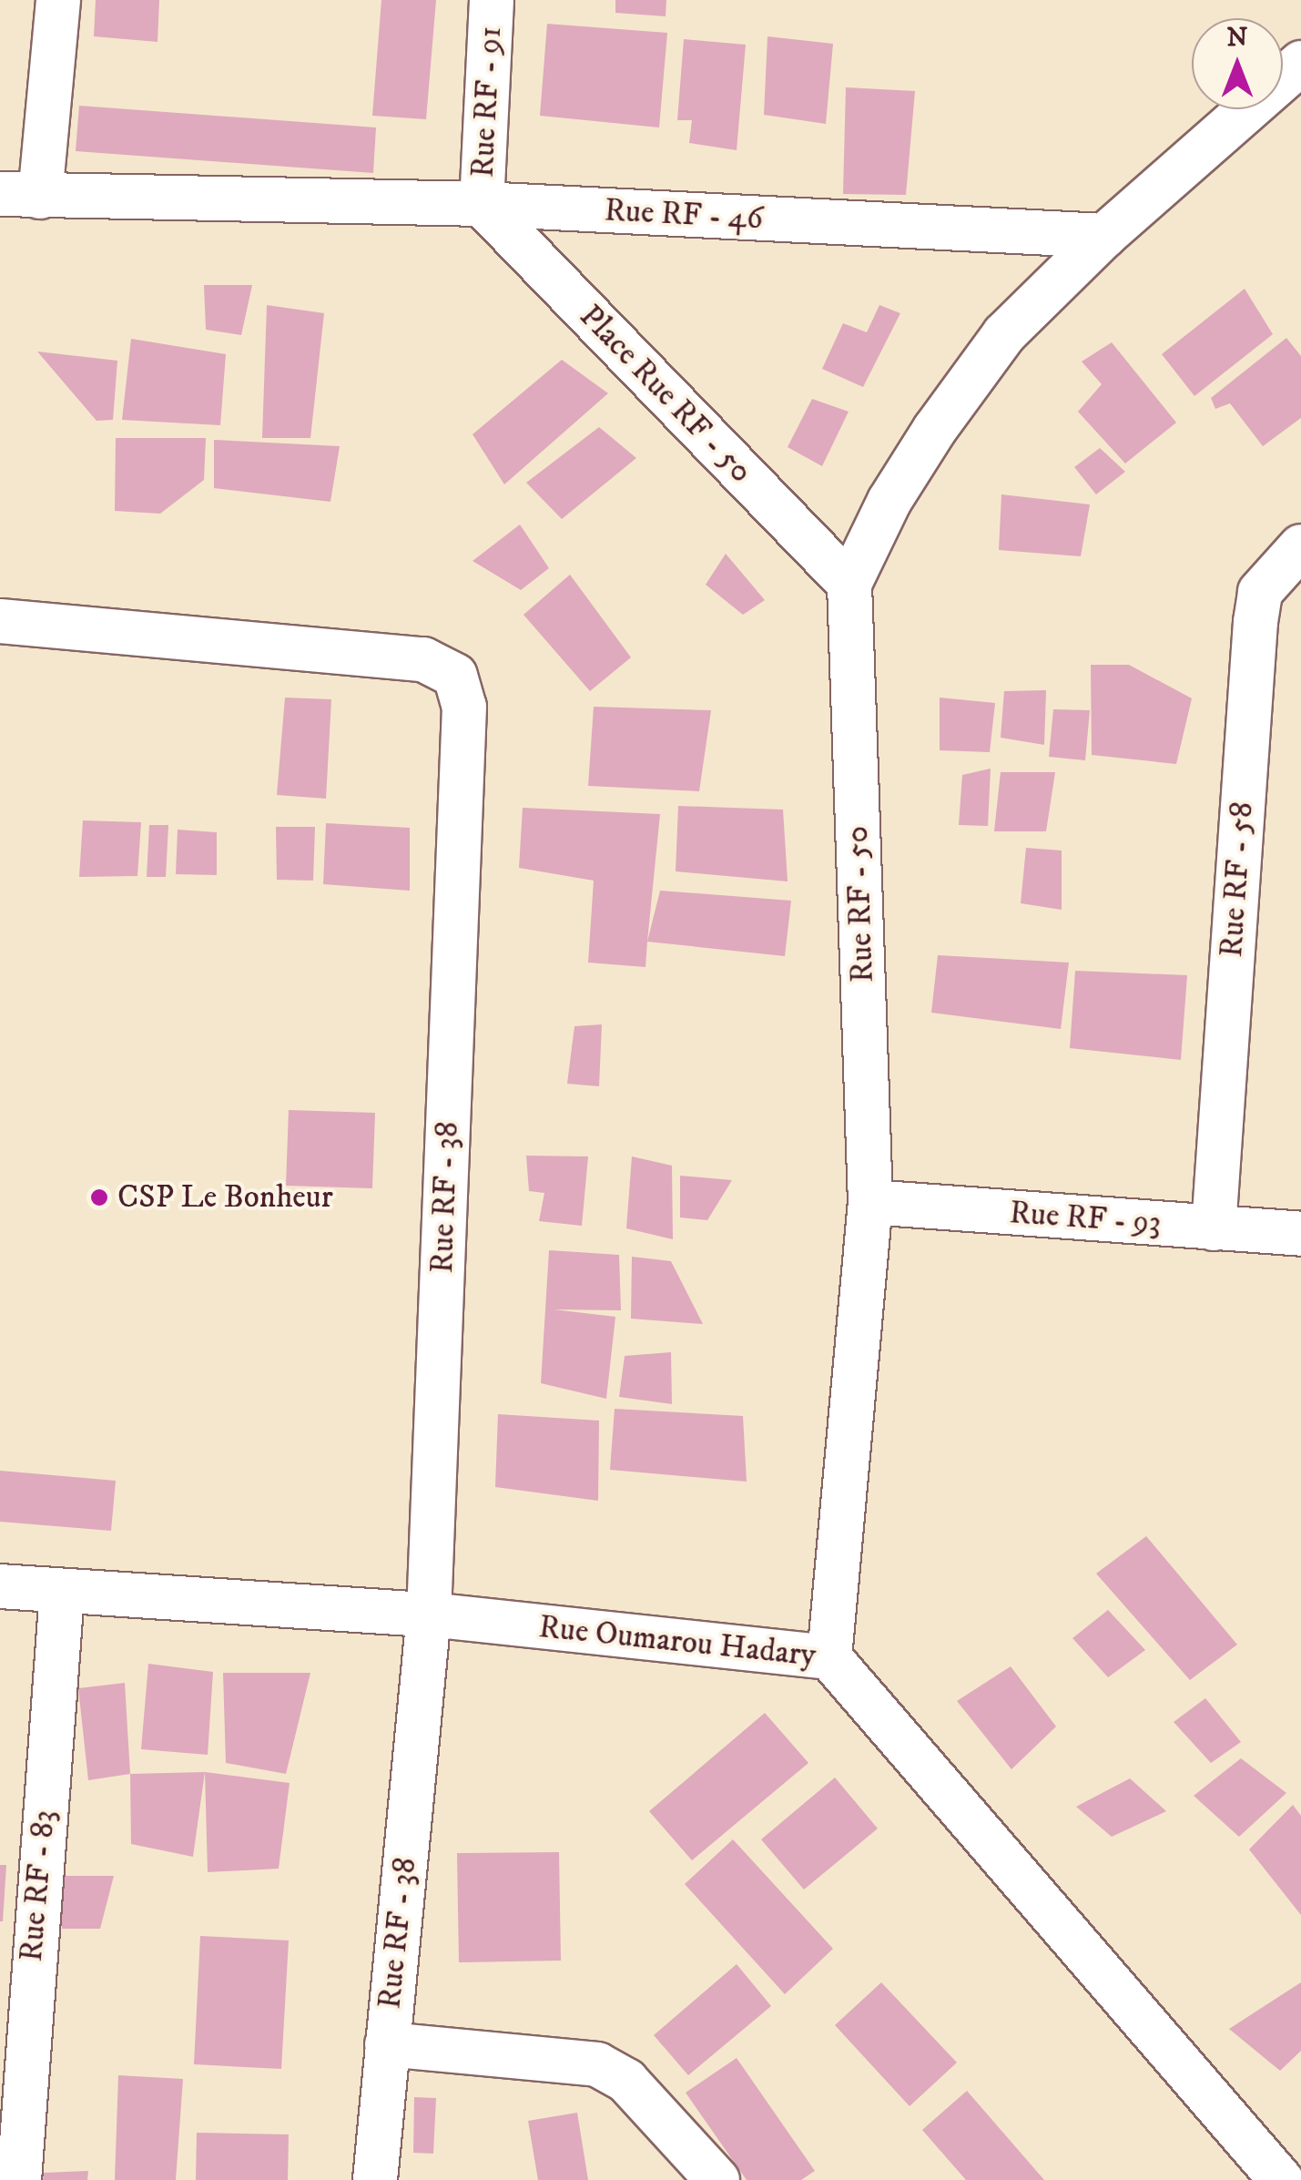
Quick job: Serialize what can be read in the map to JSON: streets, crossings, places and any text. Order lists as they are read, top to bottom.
{
  "streets": {
    "street": [
      "Rue RF - 91",
      "Rue RF - 46",
      "Place Rue RF - 50",
      "Rue RF - 58",
      "Rue RF - 50",
      "Rue RF - 38",
      "Rue RF - 93",
      "Rue Oumarou Hadary",
      "Rue RF - 83"
    ]
  },
  "crossings": [
    ["Rue RF - 91", "Rue RF - 46"],
    ["Rue RF - 91", "Place Rue RF - 50"],
    ["Rue RF - 46", "Place Rue RF - 50"],
    ["Rue RF - 46", "Rue RF - 50"],
    ["Place Rue RF - 50", "Rue RF - 50"],
    ["Rue RF - 58", "Rue RF - 93"],
    ["Rue RF - 50", "Rue RF - 93"],
    ["Rue RF - 50", "Rue Oumarou Hadary"],
    ["Rue RF - 38", "Rue Oumarou Hadary"],
    ["Rue Oumarou Hadary", "Rue RF - 83"]
  ],
  "places": ["CSP Le Bonheur"],
  "north": "top"
}
